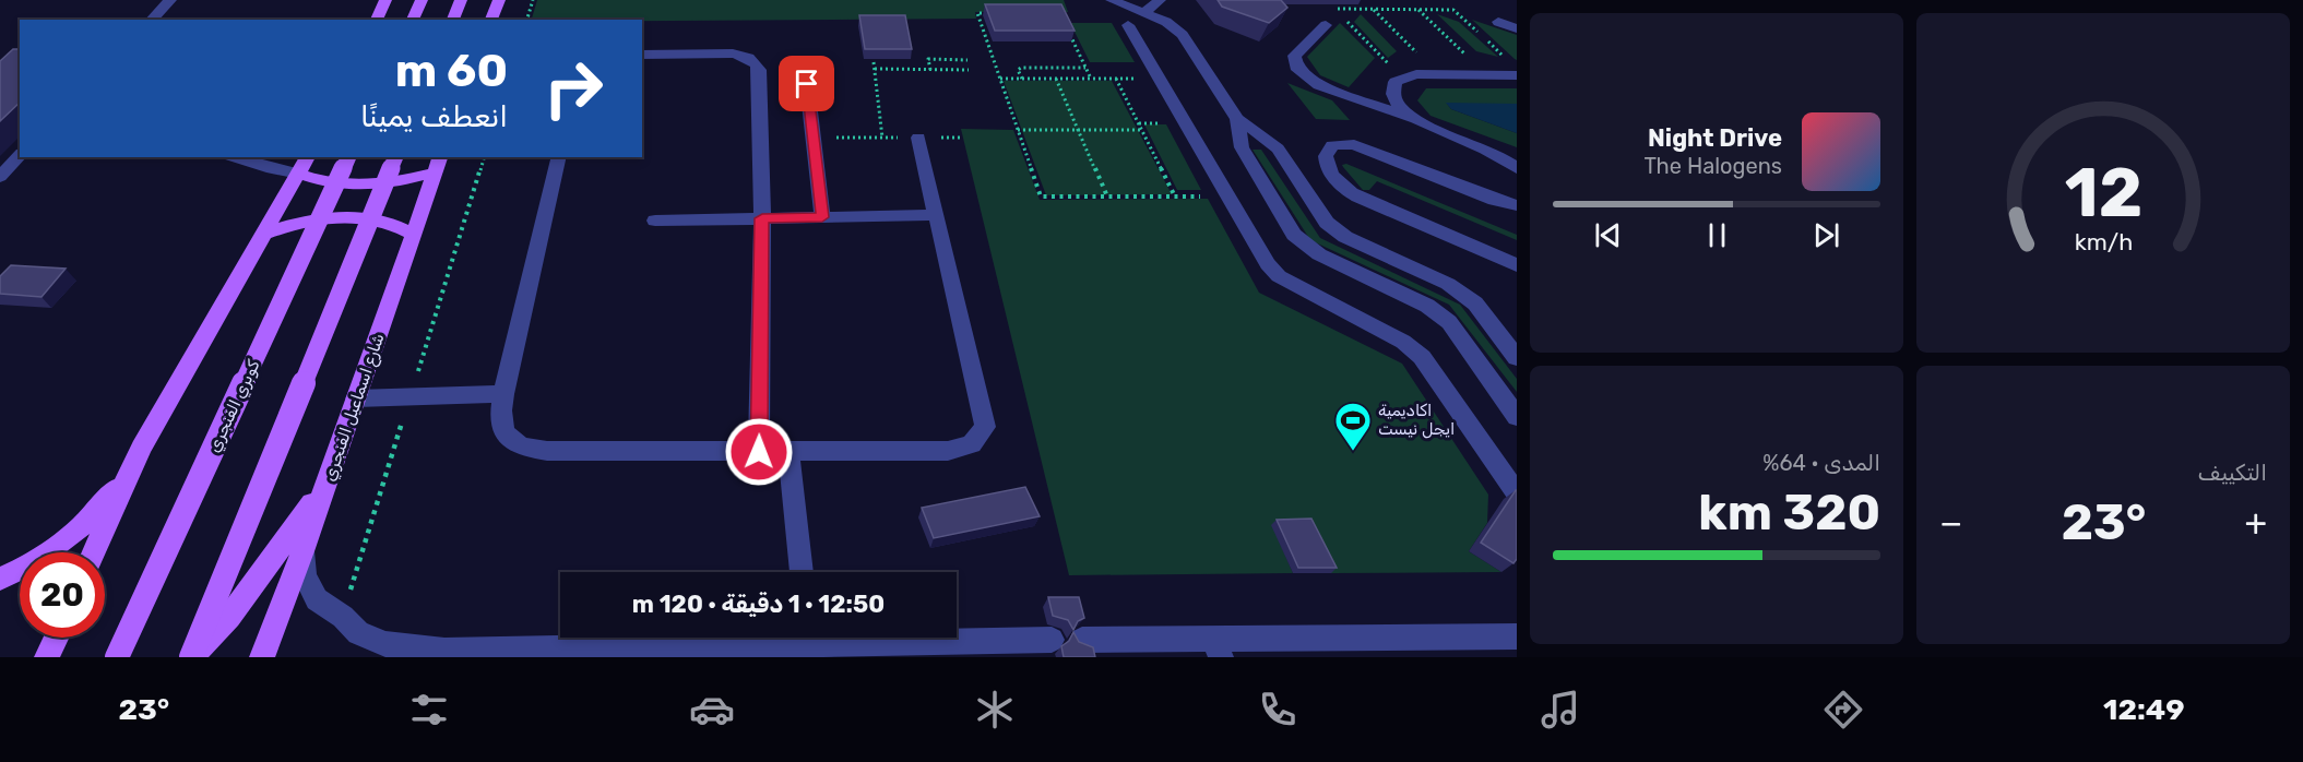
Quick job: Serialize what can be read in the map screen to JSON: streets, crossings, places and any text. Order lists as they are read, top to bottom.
{
  "streets": {
    "main road": ["كوبري الفنجري", "شارع اسماعيل الفنجري"]
  },
  "places": {
    "sports": ["اكاديمية ايجل نيست"]
  },
  "page": {
    "turn": ["60 m", "انعطف يمينًا"],
    "song": ["Night Drive", "The Halogens"],
    "tile": [
      "التكييف",
      ["المدى · 64%", "320 km"]
    ],
    "heat": ["−", "23°", "+"],
    "limit": "20",
    "trip": "12:50 · 1 دقيقة · 120 m",
    "tabs": ["12:49", "23°"],
    "gauge": ["12", "km/h"]
  }
}
